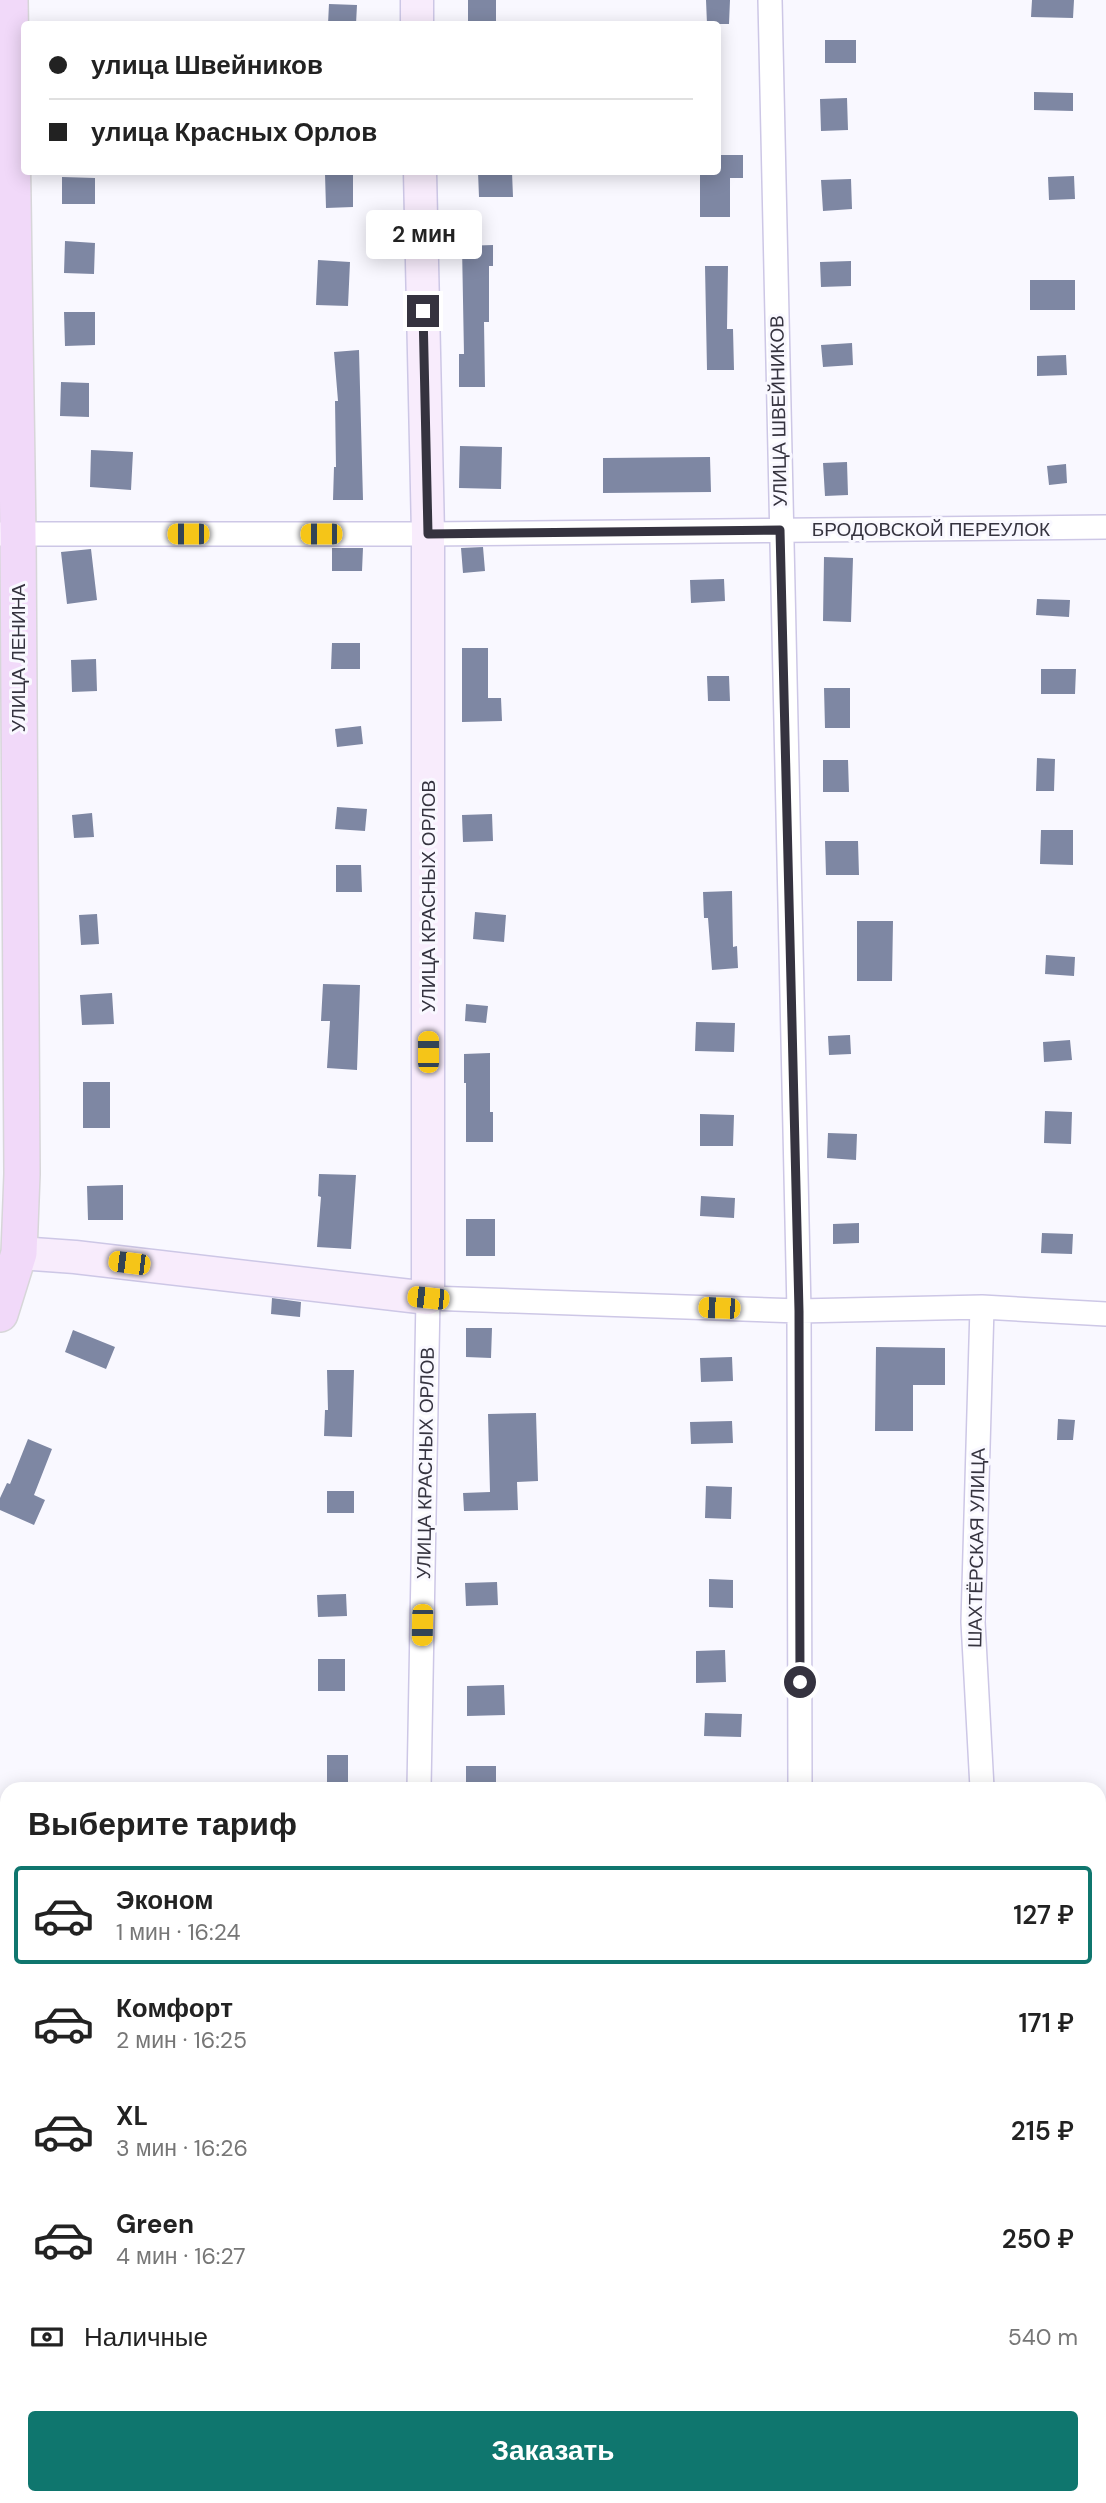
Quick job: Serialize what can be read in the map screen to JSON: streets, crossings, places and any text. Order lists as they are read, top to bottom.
{
  "streets": {
    "main road": ["УЛИЦА ЛЕНИНА"],
    "street": [
      "УЛИЦА ШВЕЙНИКОВ",
      "БРОДОВСКОЙ ПЕРЕУЛОК",
      "УЛИЦА КРАСНЫХ ОРЛОВ",
      "ШАХТЁРСКАЯ УЛИЦА"
    ]
  },
  "crossings": [
    ["УЛИЦА ШВЕЙНИКОВ", "БРОДОВСКОЙ ПЕРЕУЛОК"],
    ["БРОДОВСКОЙ ПЕРЕУЛОК", "УЛИЦА ЛЕНИНА"],
    ["БРОДОВСКОЙ ПЕРЕУЛОК", "УЛИЦА КРАСНЫХ ОРЛОВ"]
  ],
  "page": {
    "banner": ["улица Швейников", "улица Красных Орлов"],
    "bubble": "2 мин",
    "heading": "Выберите тариф",
    "list": [
      {
        "name": "Эконом",
        "note": "1 мин · 16:24",
        "value": "127 ₽"
      },
      {
        "name": "Комфорт",
        "note": "2 мин · 16:25",
        "value": "171 ₽"
      },
      {
        "name": "XL",
        "note": "3 мин · 16:26",
        "value": "215 ₽"
      },
      {
        "name": "Green",
        "note": "4 мин · 16:27",
        "value": "250 ₽"
      }
    ],
    "pay": ["Наличные", "540 m"],
    "buttons": "Заказать"
  }
}
